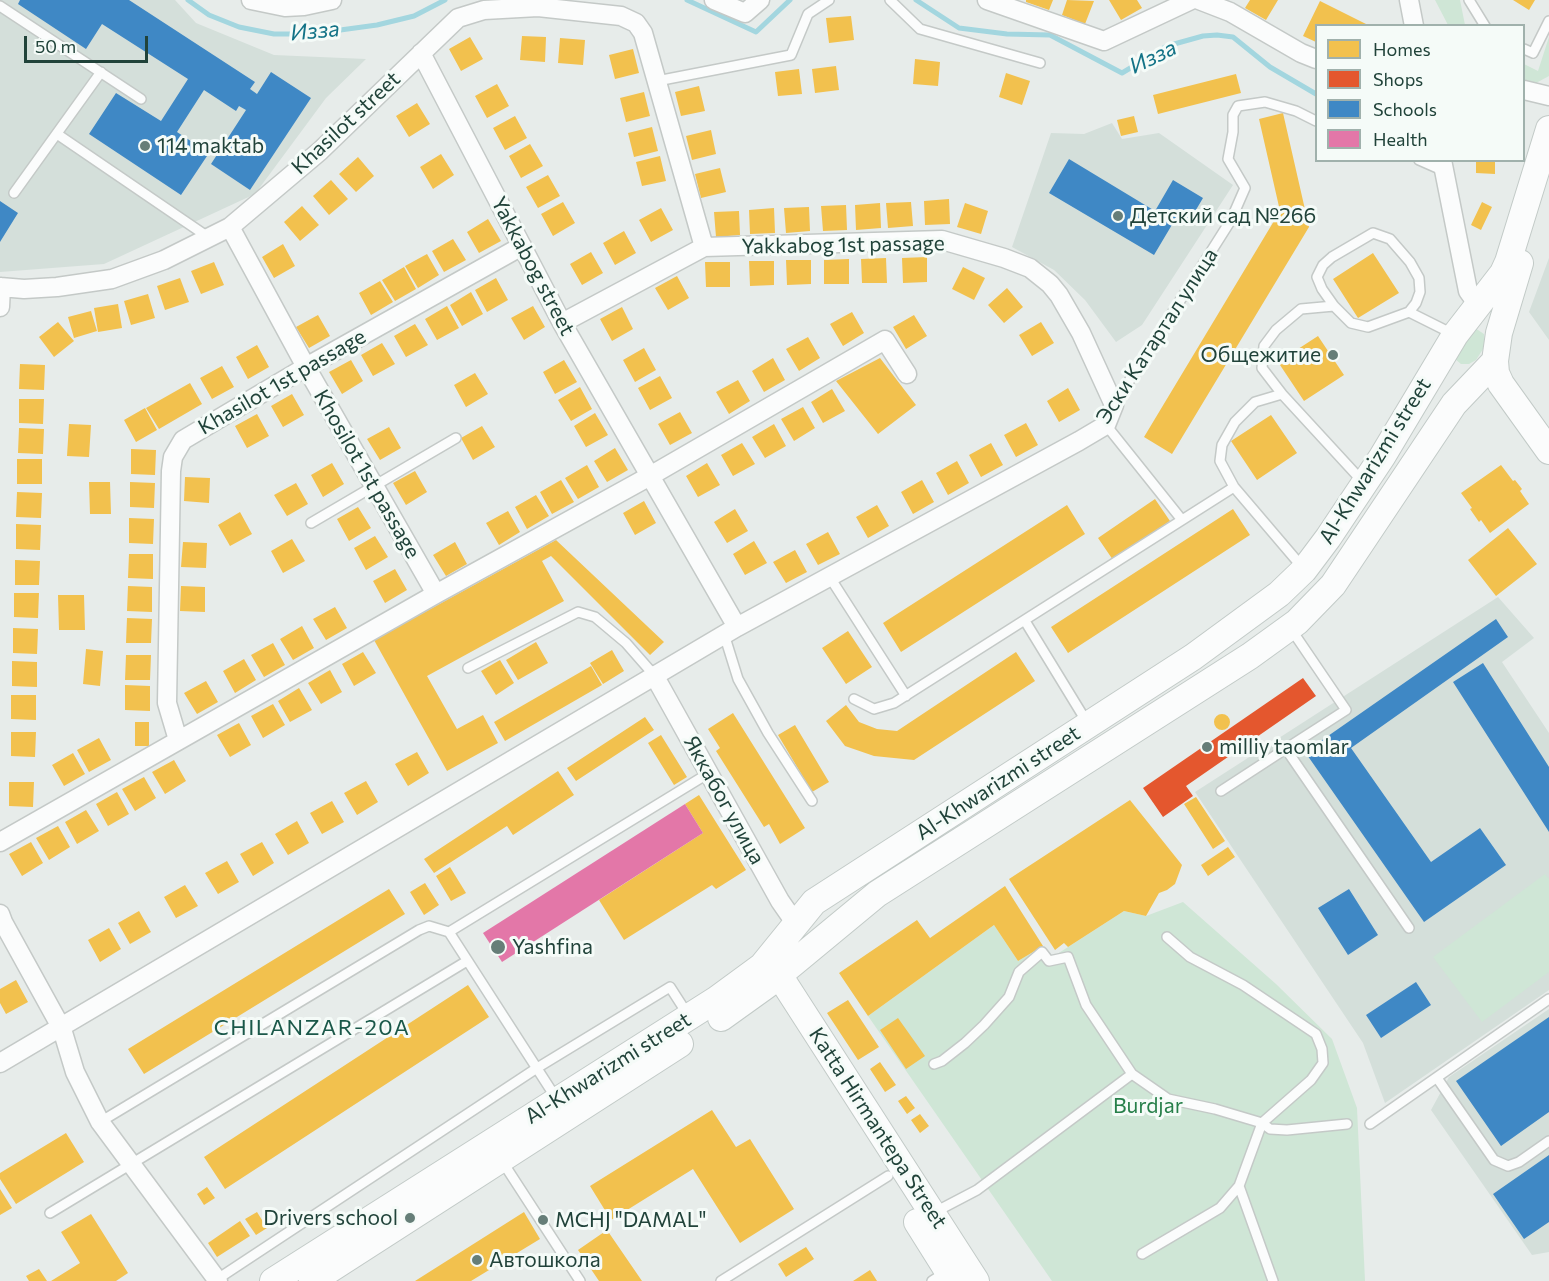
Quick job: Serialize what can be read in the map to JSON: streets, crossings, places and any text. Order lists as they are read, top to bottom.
{
  "streets": {
    "main road": ["Al-Khwarizmi street", "Katta Hirmаntepa Street"],
    "street": [
      "Khasilot street",
      "Yakkabog 1st passage",
      "Yakkabog street",
      "Эски Катартал улица",
      "Khasilot 1st passage",
      "Khosilot 1st passage",
      "Яккабог улица"
    ]
  },
  "crossings": [
    ["Khasilot street", "Yakkabog street"],
    ["Khasilot street", "Khosilot 1st passage"],
    ["Yakkabog 1st passage", "Yakkabog street"],
    ["Yakkabog 1st passage", "Эски Катартал улица"],
    ["Yakkabog street", "Эски Катартал улица"],
    ["Yakkabog street", "Khasilot 1st passage"],
    ["Эски Катартал улица", "Яккабог улица"],
    ["Khasilot 1st passage", "Khosilot 1st passage"],
    ["Al-Khwarizmi street", "Яккабог улица"],
    ["Al-Khwarizmi street", "Katta Hirmаntepa Street"]
  ],
  "districts": ["CHILANZAR-20A"],
  "water": ["Изза"],
  "parks": ["Burdjar"],
  "places": [
    "114 maktab",
    "Детский сад №266",
    "Общежитие",
    "milliy taomlar",
    "Yashfina",
    "Drivers school",
    "MCHJ \"DAMAL\"",
    "Автошкола"
  ],
  "legend": [
    "Homes",
    "Shops",
    "Schools",
    "Health"
  ],
  "scale_bar": "50 m"
}
